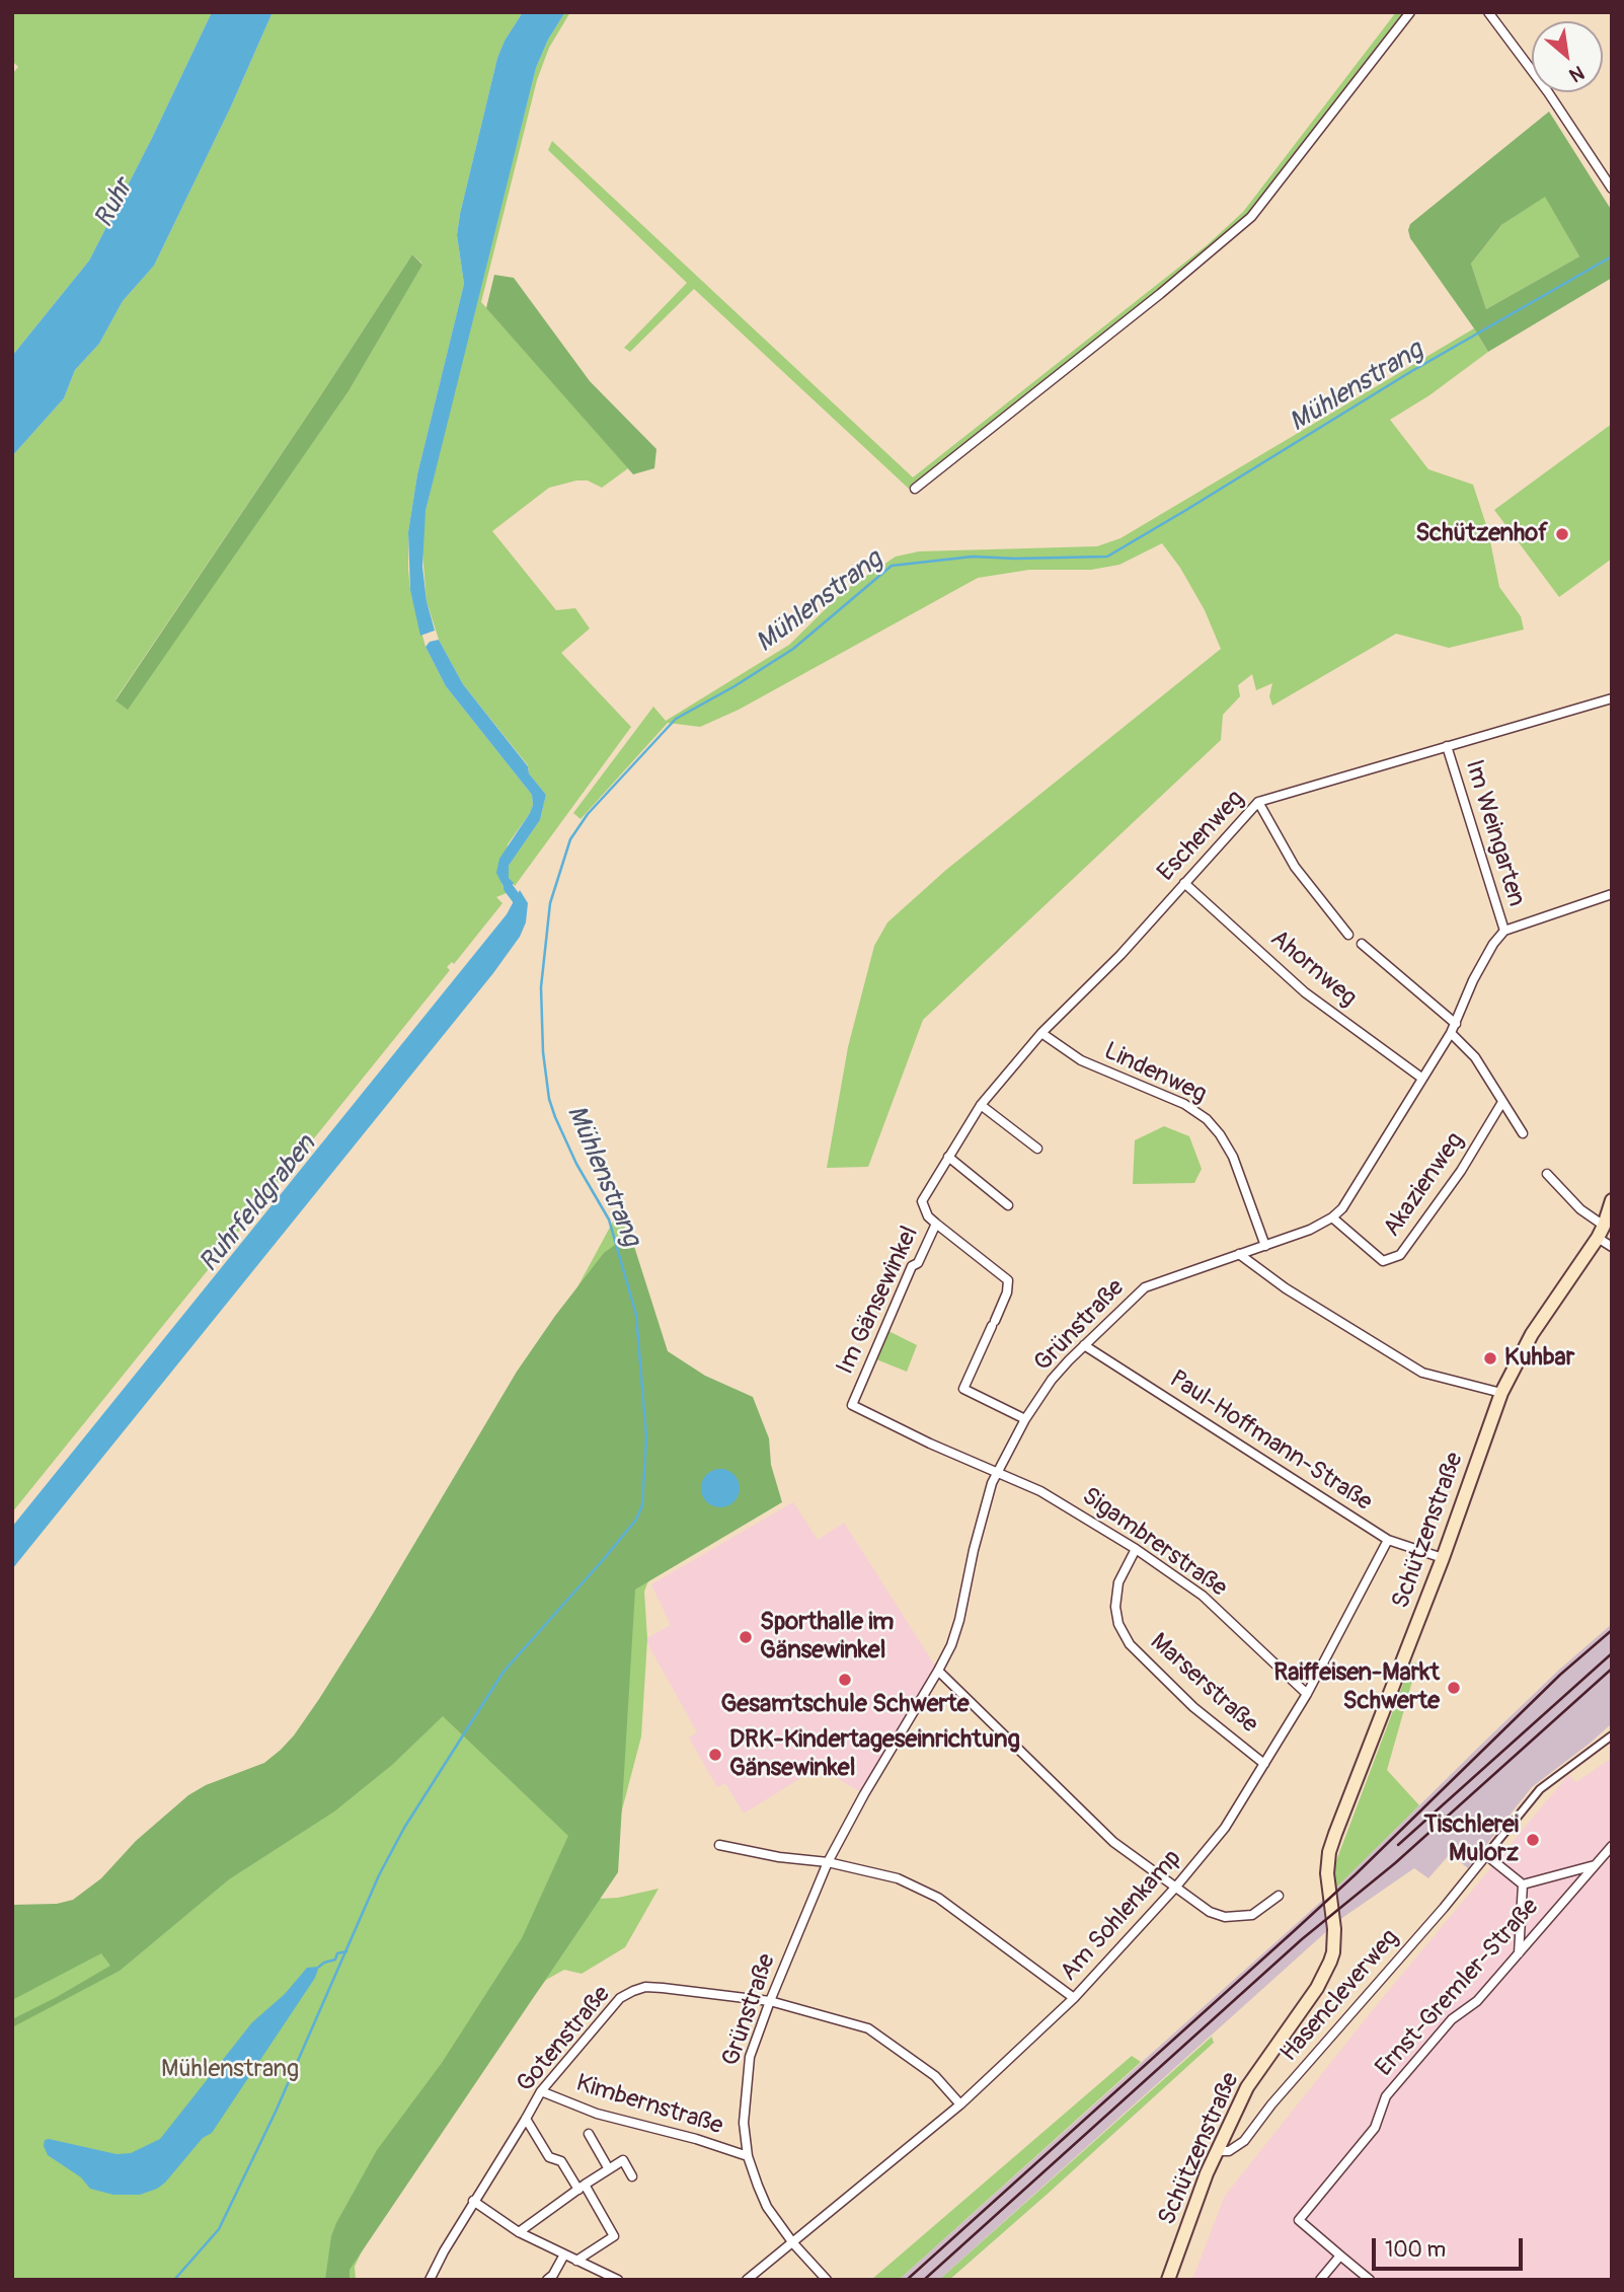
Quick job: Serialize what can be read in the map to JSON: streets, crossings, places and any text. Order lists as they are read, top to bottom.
{
  "streets": {
    "main road": ["Schützenstraße"],
    "street": [
      "Im Weingarten",
      "Eschenweg",
      "Ahornweg",
      "Lindenweg",
      "Akazienweg",
      "Im Gänsewinkel",
      "Grünstraße",
      "Paul-Hoffmann-Straße",
      "Sigambrerstraße",
      "Marserstraße",
      "Am Sohlenkamp",
      "Ernst-Gremler-Straße",
      "Hasencleverweg",
      "Gotenstraße",
      "Kimbernstraße"
    ]
  },
  "crossings": [
    ["Im Weingarten", "Eschenweg"],
    ["Im Weingarten", "Grünstraße"],
    ["Eschenweg", "Ahornweg"],
    ["Eschenweg", "Lindenweg"],
    ["Eschenweg", "Im Gänsewinkel"],
    ["Ahornweg", "Grünstraße"],
    ["Lindenweg", "Grünstraße"],
    ["Akazienweg", "Grünstraße"],
    ["Im Gänsewinkel", "Grünstraße"],
    ["Im Gänsewinkel", "Sigambrerstraße"],
    ["Grünstraße", "Paul-Hoffmann-Straße"],
    ["Grünstraße", "Sigambrerstraße"],
    ["Grünstraße", "Am Sohlenkamp"],
    ["Grünstraße", "Gotenstraße"],
    ["Grünstraße", "Kimbernstraße"],
    ["Paul-Hoffmann-Straße", "Schützenstraße"],
    ["Paul-Hoffmann-Straße", "Am Sohlenkamp"],
    ["Schützenstraße", "Hasencleverweg"],
    ["Sigambrerstraße", "Marserstraße"],
    ["Sigambrerstraße", "Am Sohlenkamp"],
    ["Marserstraße", "Am Sohlenkamp"],
    ["Am Sohlenkamp", "Gotenstraße"],
    ["Gotenstraße", "Kimbernstraße"]
  ],
  "water": ["Ruhr", "Mühlenstrang", "Ruhrfeldgraben"],
  "parks": ["Mühlenstrang"],
  "places": [
    "Schützenhof",
    "Kuhbar",
    "Sporthalle im Gänsewinkel",
    "Gesamtschule Schwerte",
    "Raiffeisen-Markt Schwerte",
    "DRK-Kindertageseinrichtung Gänsewinkel",
    "Tischlerei Mulorz"
  ],
  "scale_bar": "100 m",
  "north": "bottom right"
}
